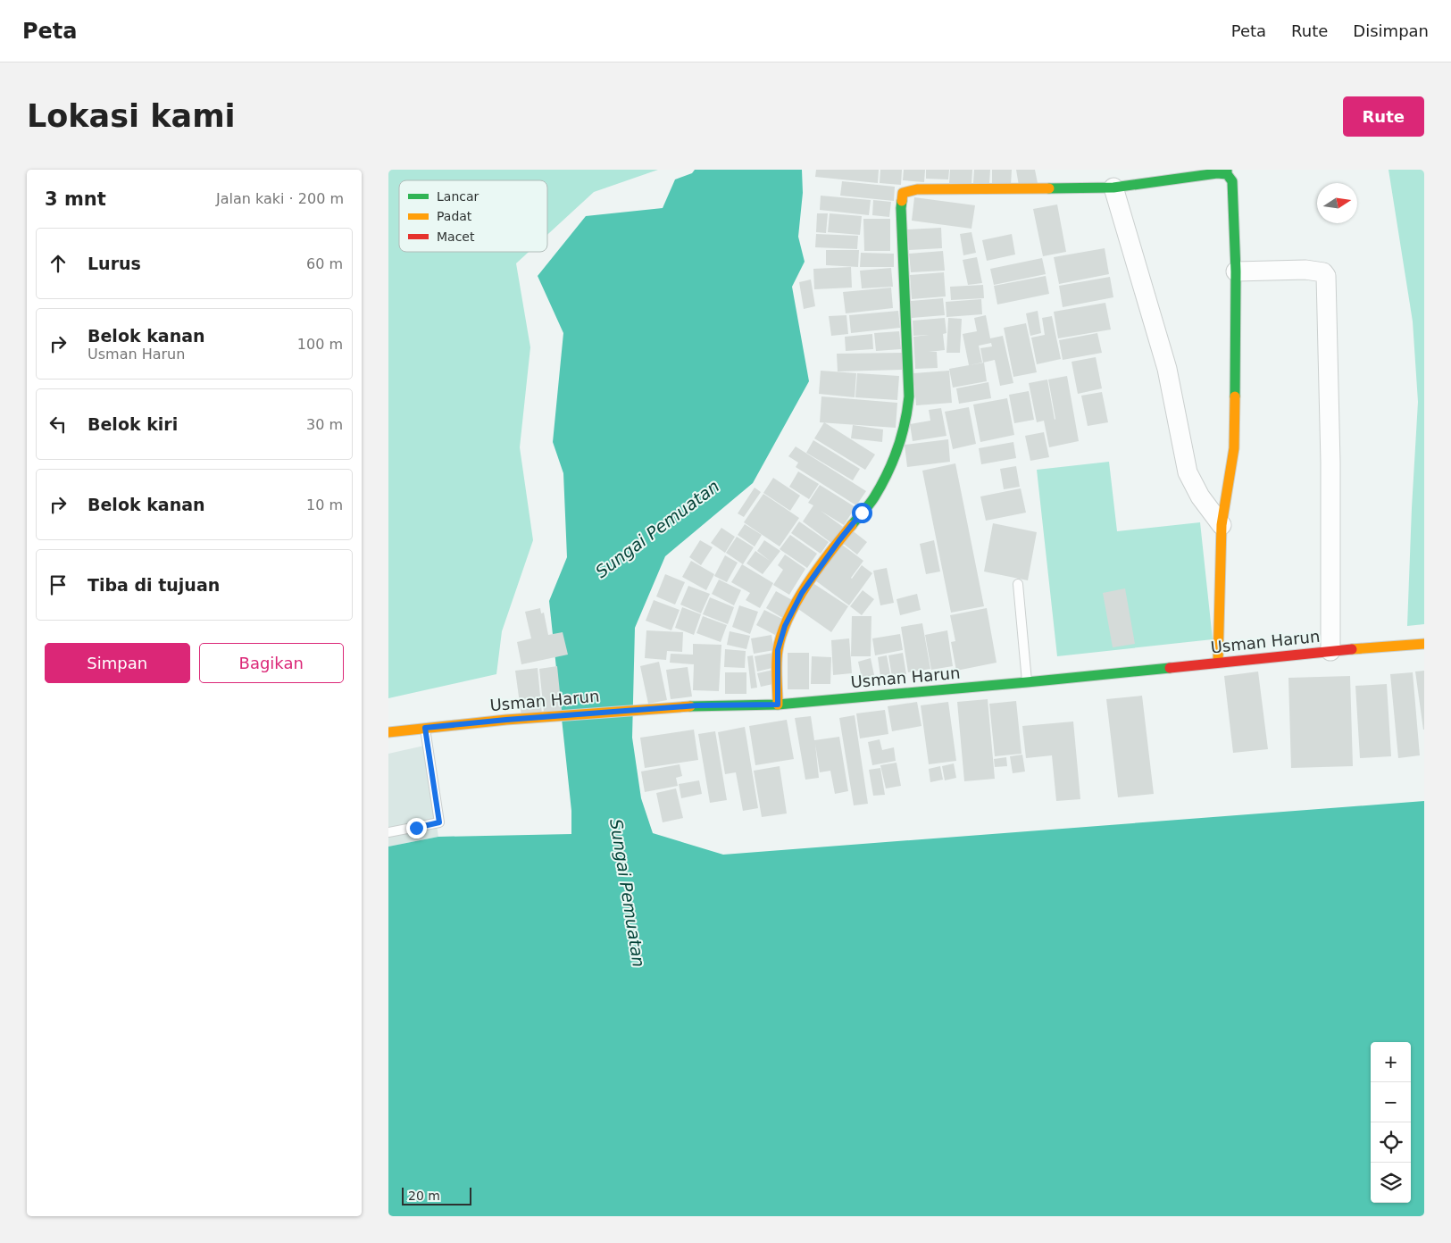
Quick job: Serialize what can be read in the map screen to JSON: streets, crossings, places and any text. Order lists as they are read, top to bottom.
{
  "streets": {
    "street": ["Usman Harun"]
  },
  "water": ["Sungai Pemuatan"],
  "legend": ["Lancar", "Padat", "Macet"],
  "scale_bar": "20 m",
  "north": "right",
  "page": {
    "header": "Peta",
    "nav": ["Peta", "Rute", "Disimpan"],
    "buttons": [
      "Rute",
      ["Simpan", "Bagikan"]
    ],
    "title": "Lokasi kami",
    "heading": ["3 mnt", "Jalan kaki · 200 m"],
    "list": [
      ["Lurus", "60 m"],
      ["Belok kanan", "Usman Harun", "100 m"],
      ["Belok kiri", "30 m"],
      ["Belok kanan", "10 m"],
      "Tiba di tujuan"
    ],
    "map_buttons": ["+", "−"],
    "scale": "20 m"
  }
}
